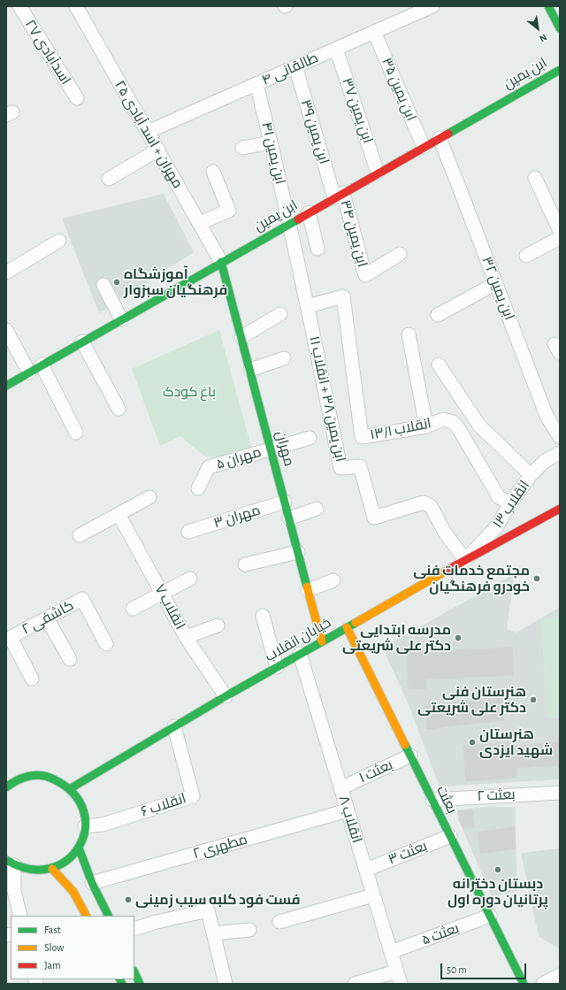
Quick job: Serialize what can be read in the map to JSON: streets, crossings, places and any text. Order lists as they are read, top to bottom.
{
  "streets": {
    "street": [
      "اسدآبادی ۲۷",
      "طالقانی ۴",
      "ابن یمین",
      "ابن یمین ۳۵",
      "ابن یمین ۳۷",
      "ابن یمین ۳۹",
      "مهران + اسد آبادی ۲۵",
      "ابن یمین ۴۱",
      "ابن یمین ۳۴",
      "ابن یمین ۳۲",
      "ابن یمین ۳۸ + انقلاب ۱۱",
      "انقلاب ۱۳/۱",
      "مهران",
      "مهران ۵",
      "انقلاب ۱۳",
      "مهران ۳",
      "انقلاب ۷",
      "کاشفی ۲",
      "خیابان انقلاب",
      "بعثت ۱",
      "بعثت ۲",
      "بعثت",
      "انقلاب ۶",
      "انقلاب ۸",
      "مطهری ۲",
      "بعثت ۳",
      "بعثت ۵"
    ]
  },
  "crossings": [
    ["طالقانی ۴", "ابن یمین ۳۵"],
    ["طالقانی ۴", "ابن یمین ۳۷"],
    ["طالقانی ۴", "ابن یمین ۳۹"],
    ["طالقانی ۴", "مهران + اسد آبادی ۲۵"],
    ["طالقانی ۴", "ابن یمین ۴۱"],
    ["ابن یمین", "ابن یمین ۳۵"],
    ["ابن یمین", "ابن یمین ۳۷"],
    ["ابن یمین", "ابن یمین ۳۹"],
    ["ابن یمین", "مهران + اسد آبادی ۲۵"],
    ["ابن یمین", "ابن یمین ۴۱"],
    ["ابن یمین", "ابن یمین ۳۴"],
    ["ابن یمین", "ابن یمین ۳۲"],
    ["ابن یمین", "ابن یمین ۳۸ + انقلاب ۱۱"],
    ["ابن یمین", "مهران"],
    ["ابن یمین ۳۹", "ابن یمین ۳۴"],
    ["مهران + اسد آبادی ۲۵", "مهران"],
    ["ابن یمین ۴۱", "ابن یمین ۳۸ + انقلاب ۱۱"],
    ["ابن یمین ۳۸ + انقلاب ۱۱", "انقلاب ۱۳/۱"],
    ["ابن یمین ۳۸ + انقلاب ۱۱", "انقلاب ۱۳"],
    ["ابن یمین ۳۸ + انقلاب ۱۱", "خیابان انقلاب"],
    ["انقلاب ۱۳/۱", "انقلاب ۱۳"],
    ["مهران", "مهران ۵"],
    ["مهران", "مهران ۳"],
    ["مهران", "خیابان انقلاب"],
    ["انقلاب ۱۳", "خیابان انقلاب"],
    ["انقلاب ۷", "خیابان انقلاب"],
    ["خیابان انقلاب", "بعثت"],
    ["خیابان انقلاب", "انقلاب ۶"],
    ["خیابان انقلاب", "انقلاب ۸"],
    ["بعثت ۱", "بعثت"],
    ["بعثت ۱", "انقلاب ۸"],
    ["بعثت ۲", "بعثت"],
    ["بعثت", "بعثت ۳"],
    ["بعثت", "بعثت ۵"],
    ["انقلاب ۸", "مطهری ۲"],
    ["انقلاب ۸", "بعثت ۳"],
    ["انقلاب ۸", "بعثت ۵"]
  ],
  "parks": ["باغ کودک"],
  "places": [
    "آموزشگاه فرهنگیان سبزوار",
    "مجتمع خدمات فنی خودرو فرهنگیان",
    "مدرسه ابتدایی دکتر علی شریعتی",
    "هنرستان فنی دکتر علی شریعتی",
    "هنرستان شهید ایزدی",
    "دبستان دخترانه پرتانیان دوره اول",
    "فست فود کلبه سیب زمینی"
  ],
  "legend": ["Fast", "Slow", "Jam"],
  "scale_bar": "50 m",
  "north": "bottom right"
}
